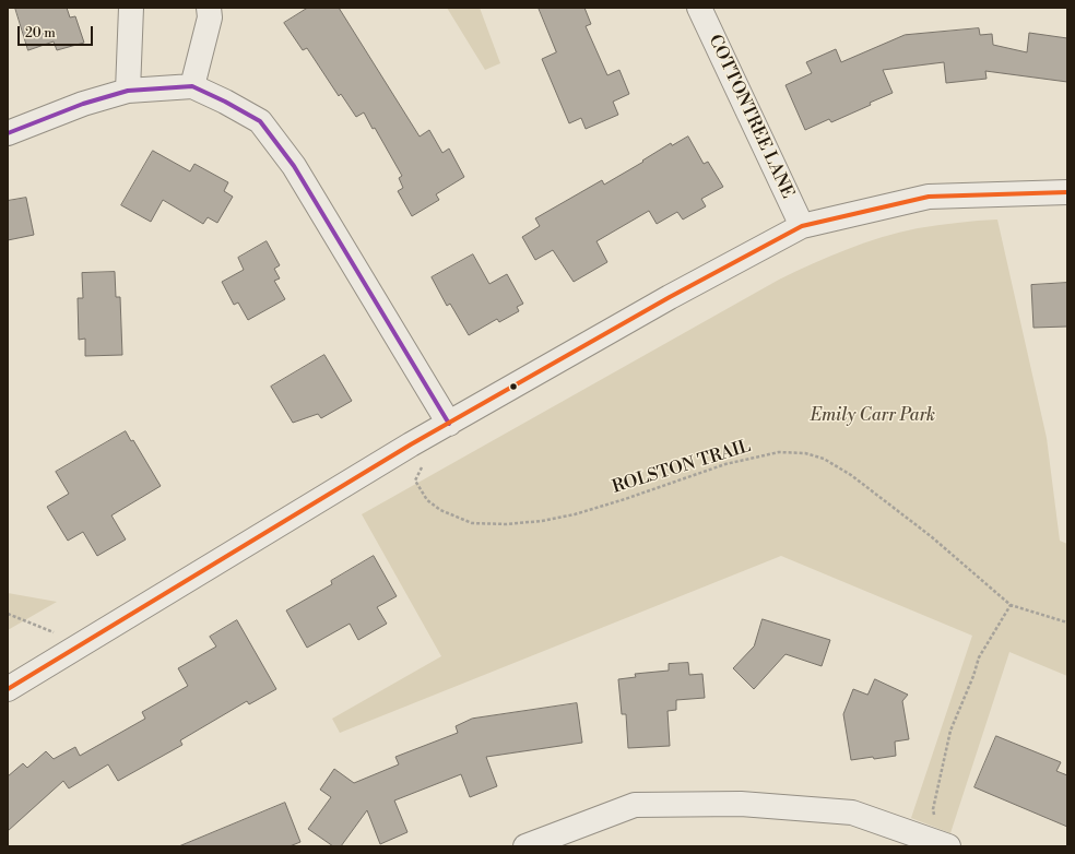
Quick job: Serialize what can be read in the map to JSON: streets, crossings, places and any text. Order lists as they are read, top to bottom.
{
  "streets": {
    "street": ["COTTONTREE LANE"],
    "path": ["ROLSTON TRAIL"]
  },
  "parks": ["Emily Carr Park"],
  "scale_bar": "20 m"
}
